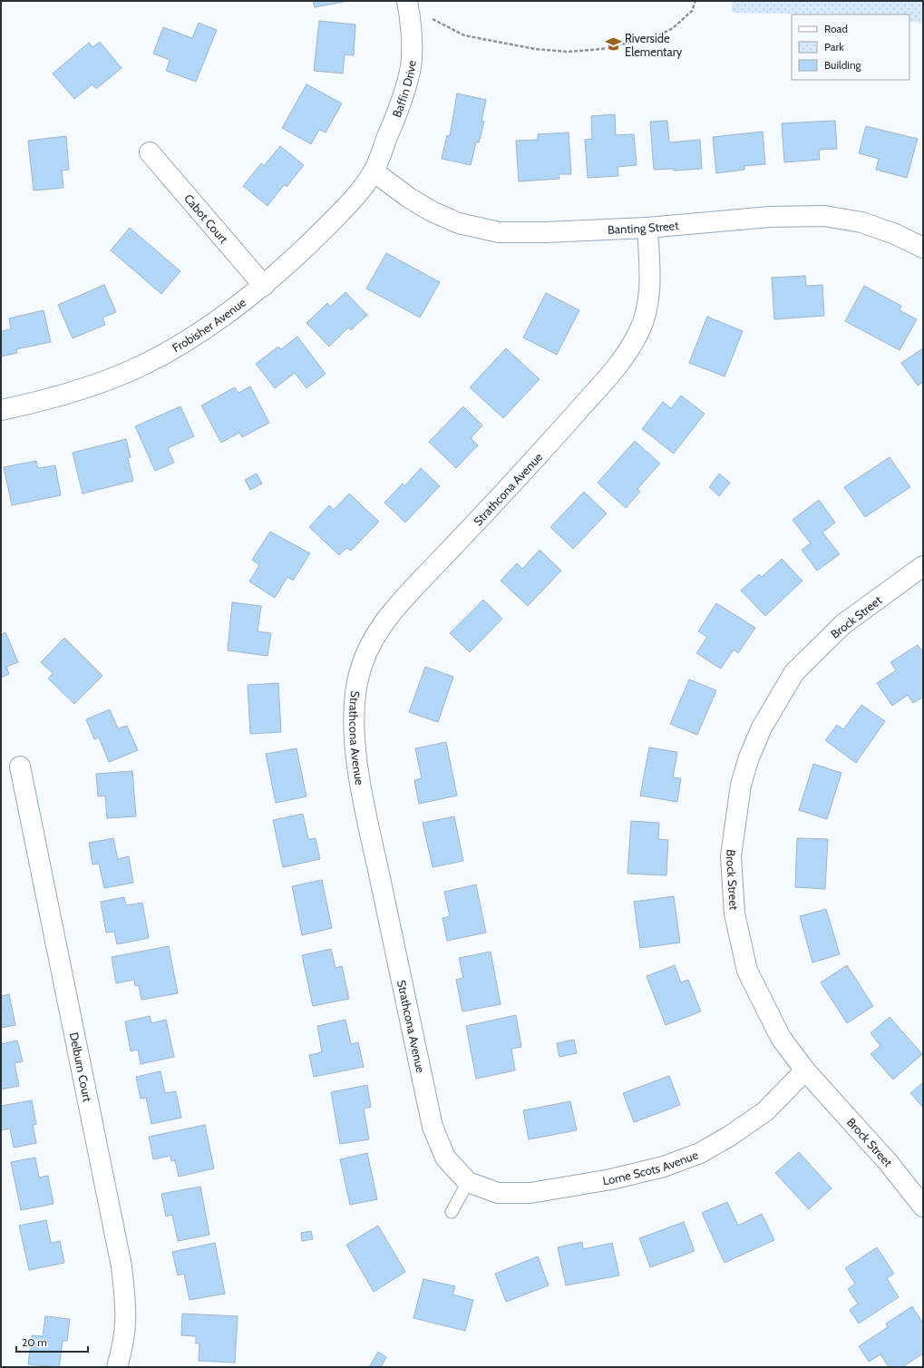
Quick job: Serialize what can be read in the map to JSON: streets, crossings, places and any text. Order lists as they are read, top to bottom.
{
  "streets": {
    "street": [
      "Baffin Drive",
      "Cabot Court",
      "Banting Street",
      "Frobisher Avenue",
      "Strathcona Avenue",
      "Brock Street",
      "Delburn Court",
      "Lorne Scots Avenue"
    ]
  },
  "crossings": [
    ["Baffin Drive", "Banting Street"],
    ["Baffin Drive", "Frobisher Avenue"],
    ["Cabot Court", "Frobisher Avenue"],
    ["Banting Street", "Frobisher Avenue"],
    ["Banting Street", "Strathcona Avenue"],
    ["Strathcona Avenue", "Lorne Scots Avenue"],
    ["Brock Street", "Lorne Scots Avenue"]
  ],
  "places": {
    "school or university": ["Riverside Elementary"]
  },
  "legend": ["Road", "Park", "Building"],
  "scale_bar": "20 m"
}
